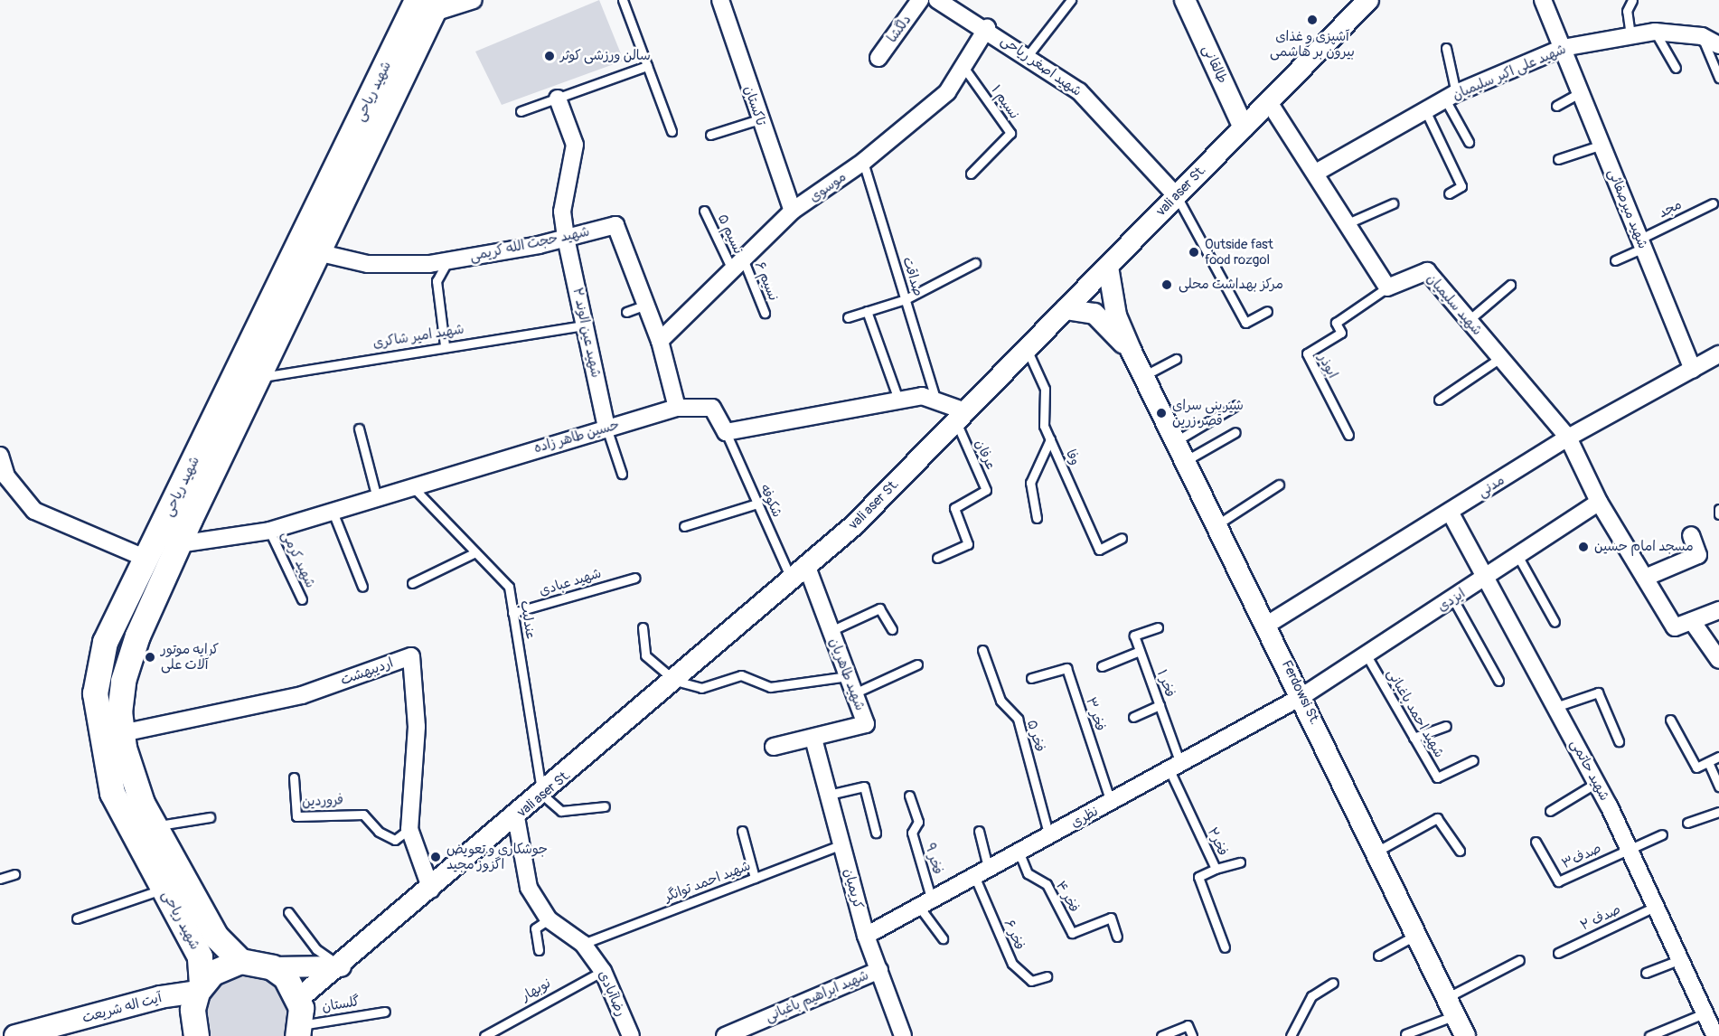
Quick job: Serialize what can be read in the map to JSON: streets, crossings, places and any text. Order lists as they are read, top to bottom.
{
  "streets": {
    "main road": ["شهید ریاحی", "آیت اله شریعت"],
    "street": [
      "دلگشا",
      "طالقانی",
      "شهید اصغر ریاحی",
      "شهید علی اکبر سلیمیان",
      "تاکستان",
      "موسوی",
      "vali aser St.",
      "شهید میرصفائی",
      "شهید حجت الله کریمی",
      "شهید سلیمیان",
      "شهید عین الوند ۲",
      "حسین طاهر زاده",
      "مدنی",
      "ایزدی",
      "اردیبهشت",
      "شهید طاهریان",
      "Ferdowsi St.",
      "شهید حاتمی",
      "نظری",
      "کریمیان",
      "رضاآبادی",
      "شهید ابراهیم باغبانی"
    ],
    "lane": [
      "نسیم ۱",
      "مجد",
      "نسیم ۵",
      "صداقت",
      "نسیم ۶",
      "شهید امیر شاکری",
      "ابوذر",
      "عرفان",
      "وفا",
      "شکوفه",
      "شهید کرمی",
      "شهید عبادی",
      "عندلیب",
      "فخر ۱",
      "شهید احمد باغبانی",
      "فخر ۳",
      "فخر ۵",
      "فروردین",
      "فخر۲",
      "صدف۳",
      "فخر ۹",
      "شهید احمد توانگر",
      "فخر ۴",
      "صدف ۲",
      "فخر ۶",
      "نوبهار",
      "گلستان"
    ]
  },
  "crossings": [
    ["طالقانی", "vali aser St."],
    ["شهید اصغر ریاحی", "موسوی"],
    ["شهید اصغر ریاحی", "vali aser St."],
    ["شهید علی اکبر سلیمیان", "شهید میرصفائی"],
    ["شهید ریاحی", "شهید حجت الله کریمی"],
    ["شهید ریاحی", "شهید امیر شاکری"],
    ["شهید ریاحی", "حسین طاهر زاده"],
    ["شهید ریاحی", "اردیبهشت"],
    ["شهید ریاحی", "آیت اله شریعت"],
    ["نسیم ۱", "موسوی"],
    ["تاکستان", "موسوی"],
    ["موسوی", "نسیم ۵"],
    ["موسوی", "شهید حجت الله کریمی"],
    ["موسوی", "صداقت"],
    ["موسوی", "نسیم ۶"],
    ["vali aser St.", "عرفان"],
    ["vali aser St.", "وفا"],
    ["vali aser St.", "شکوفه"],
    ["vali aser St.", "عندلیب"],
    ["vali aser St.", "اردیبهشت"],
    ["vali aser St.", "شهید طاهریان"],
    ["vali aser St.", "Ferdowsi St."],
    ["vali aser St.", "رضاآبادی"],
    ["شهید میرصفائی", "مجد"],
    ["شهید میرصفائی", "مدنی"],
    ["نسیم ۵", "نسیم ۶"],
    ["شهید حجت الله کریمی", "شهید عین الوند ۲"],
    ["شهید حجت الله کریمی", "حسین طاهر زاده"],
    ["شهید سلیمیان", "ابوذر"],
    ["شهید سلیمیان", "مدنی"],
    ["شهید عین الوند ۲", "شهید امیر شاکری"],
    ["شهید عین الوند ۲", "حسین طاهر زاده"],
    ["حسین طاهر زاده", "شکوفه"],
    ["حسین طاهر زاده", "شهید کرمی"],
    ["حسین طاهر زاده", "عندلیب"],
    ["مدنی", "Ferdowsi St."],
    ["مدنی", "شهید حاتمی"],
    ["شهید عبادی", "عندلیب"],
    ["ایزدی", "Ferdowsi St."],
    ["ایزدی", "شهید احمد باغبانی"],
    ["ایزدی", "شهید حاتمی"],
    ["ایزدی", "نظری"],
    ["اردیبهشت", "فروردین"],
    ["شهید طاهریان", "کریمیان"],
    ["فخر ۱", "نظری"],
    ["فخر ۱", "فخر۲"],
    ["Ferdowsi St.", "نظری"],
    ["فخر ۳", "نظری"],
    ["فخر ۵", "نظری"],
    ["شهید حاتمی", "صدف۳"],
    ["شهید حاتمی", "صدف ۲"],
    ["نظری", "فخر۲"],
    ["نظری", "فخر ۹"],
    ["نظری", "کریمیان"],
    ["نظری", "فخر ۴"],
    ["نظری", "فخر ۶"],
    ["شهید احمد توانگر", "کریمیان"],
    ["شهید احمد توانگر", "رضاآبادی"],
    ["کریمیان", "شهید ابراهیم باغبانی"],
    ["نوبهار", "رضاآبادی"]
  ],
  "places": [
    "آشپزی و غذای بیرون بر هاشمی",
    "سالن ورزشی کوثر",
    "Outside fast food rozgol",
    "مرکز بهداشت محلی",
    "شیرینی سرای قصر زرین",
    "مسجد امام حسین",
    "کرایه موتور آلات علی",
    "جوشکاری و تعویض اگزوز مجید"
  ]
}
